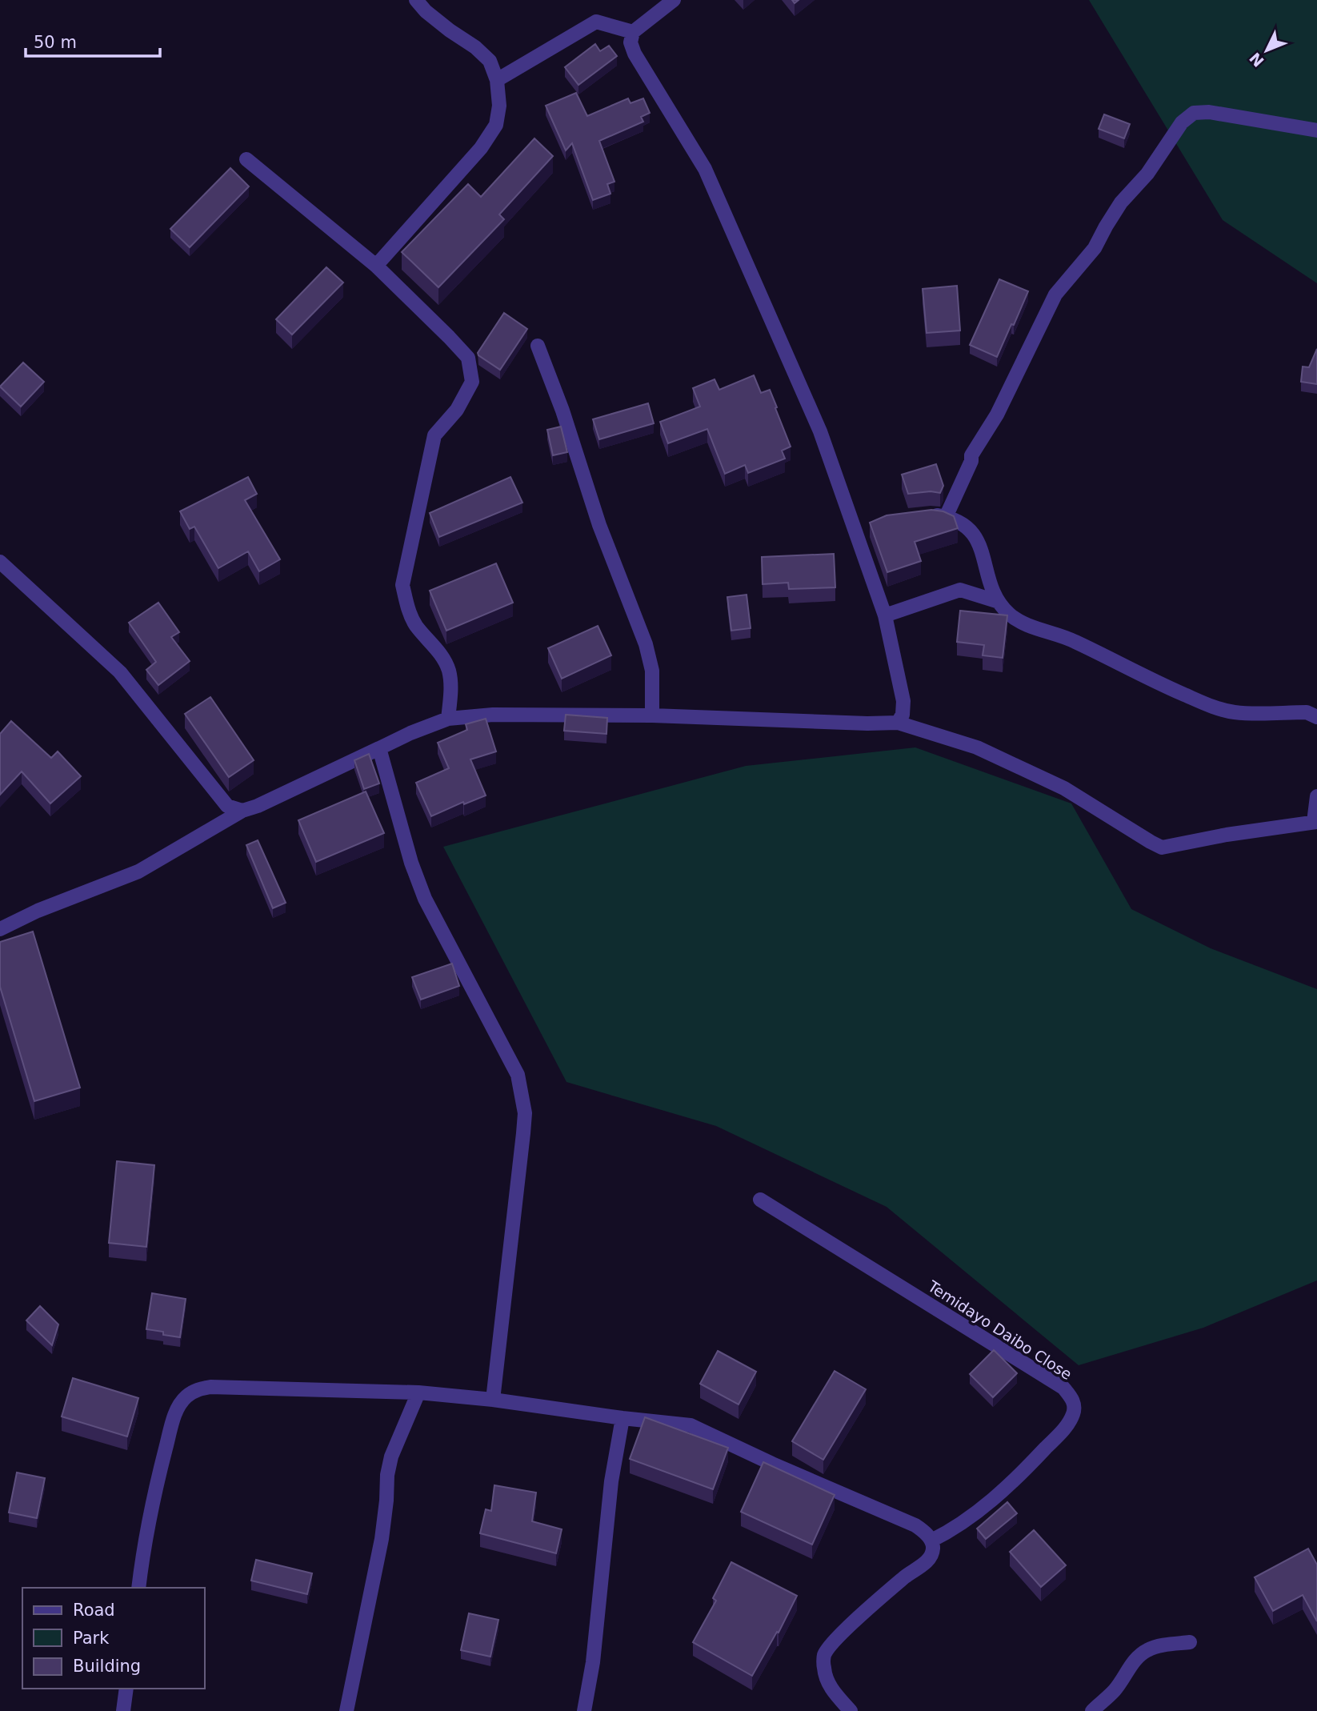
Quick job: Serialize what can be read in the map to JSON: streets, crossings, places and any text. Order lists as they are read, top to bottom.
{
  "streets": {
    "street": ["Temidayo Daibo Close"]
  },
  "legend": ["Road", "Park", "Building"],
  "scale_bar": "50 m",
  "north": "bottom left"
}
